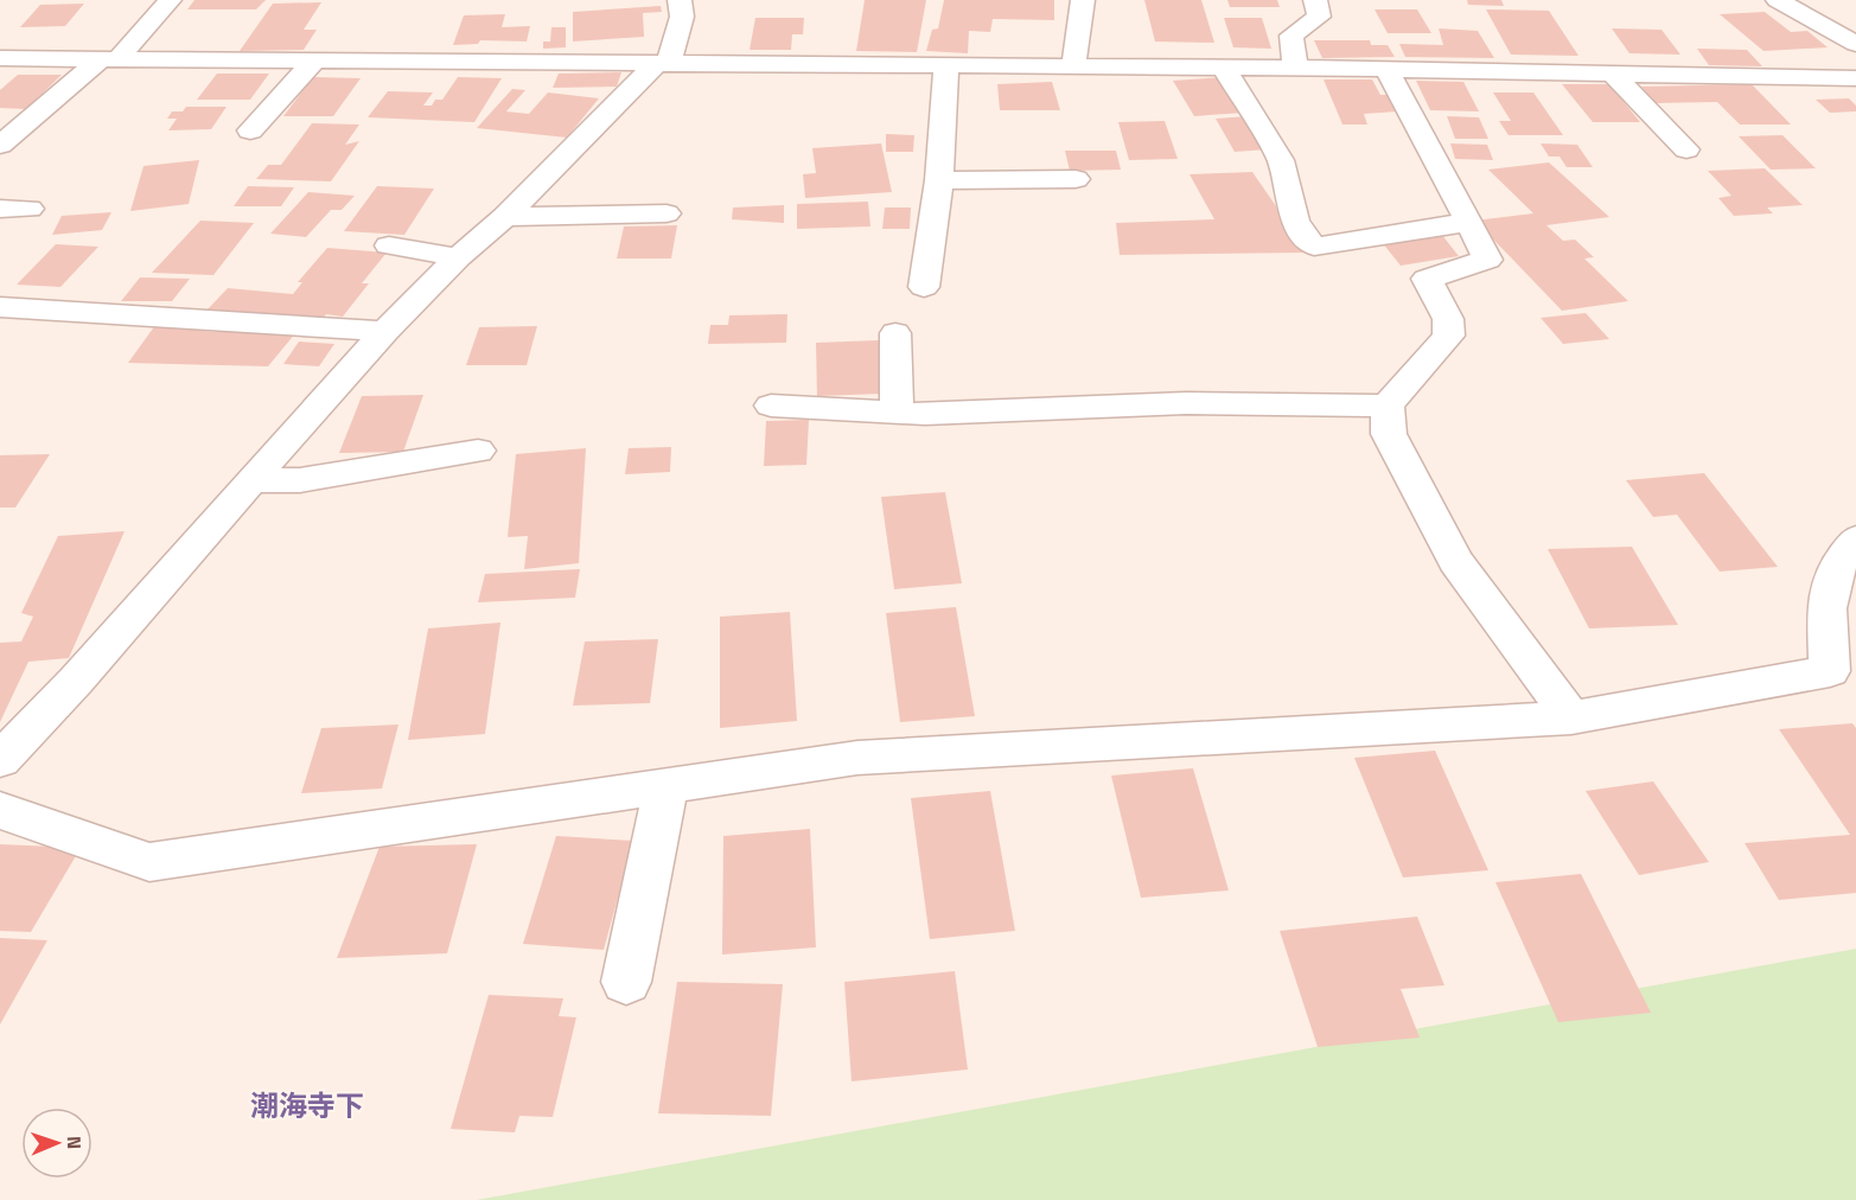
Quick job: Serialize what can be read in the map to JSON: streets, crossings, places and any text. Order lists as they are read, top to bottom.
{
  "districts": ["潮海寺下"],
  "north": "right"
}
